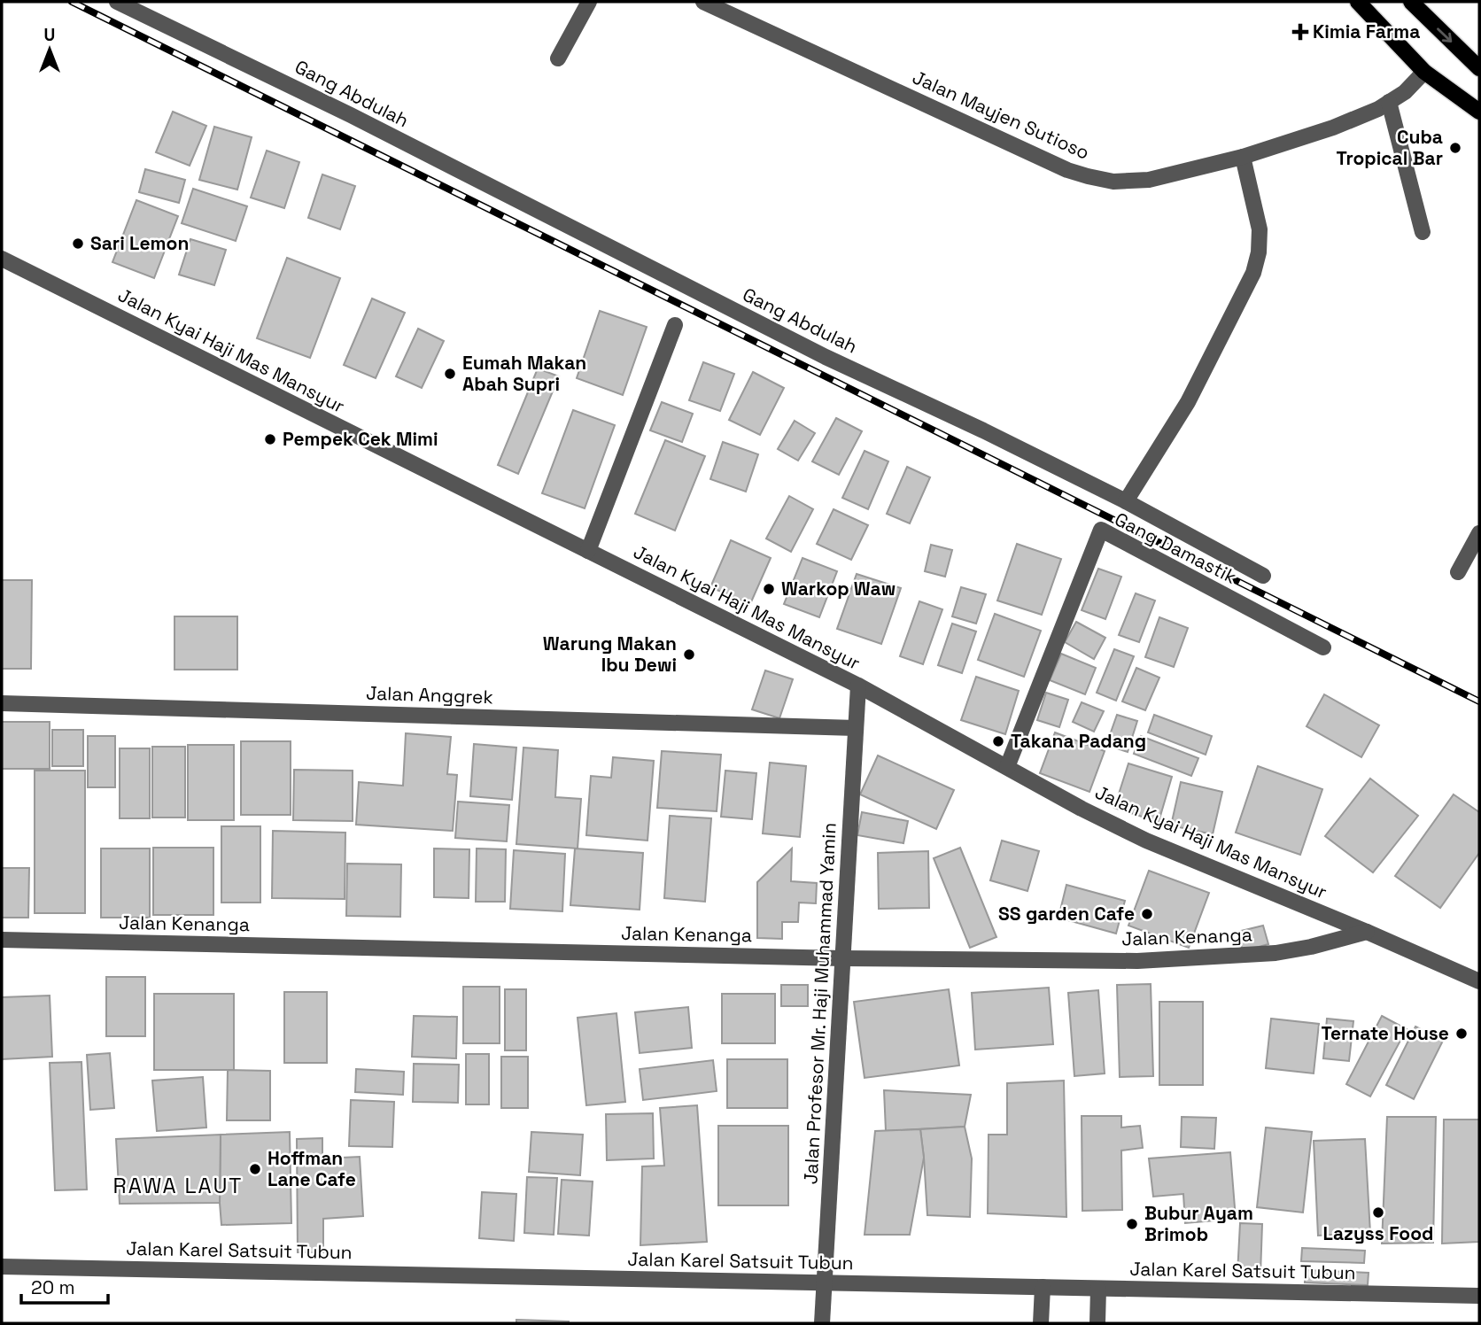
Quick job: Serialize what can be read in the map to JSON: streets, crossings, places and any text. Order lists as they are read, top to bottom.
{
  "streets": {
    "street": [
      "Gang Abdulah",
      "Jalan Mayjen Sutioso",
      "Jalan Kyai Haji Mas Mansyur",
      "Gang Damastik",
      "Jalan Anggrek",
      "Jalan Kenanga",
      "Jalan Profesor Mr. Haji Muhammad Yamin",
      "Jalan Karel Satsuit Tubun"
    ]
  },
  "crossings": [
    ["Jalan Kyai Haji Mas Mansyur", "Gang Damastik"],
    ["Jalan Kyai Haji Mas Mansyur", "Jalan Kenanga"],
    ["Jalan Kyai Haji Mas Mansyur", "Jalan Profesor Mr. Haji Muhammad Yamin"],
    ["Jalan Anggrek", "Jalan Profesor Mr. Haji Muhammad Yamin"],
    ["Jalan Kenanga", "Jalan Profesor Mr. Haji Muhammad Yamin"],
    ["Jalan Profesor Mr. Haji Muhammad Yamin", "Jalan Karel Satsuit Tubun"]
  ],
  "districts": ["RAWA LAUT"],
  "places": {
    "health": ["Kimia Farma"],
    "other": [
      "Cuba Tropical Bar",
      "Sari Lemon",
      "Eumah Makan Abah Supri",
      "Pempek Cek Mimi",
      "Warkop Waw",
      "Warung Makan Ibu Dewi",
      "Takana Padang",
      "SS garden Cafe",
      "Ternate House",
      "Hoffman Lane Cafe",
      "Lazyss Food",
      "Bubur Ayam Brimob"
    ]
  },
  "scale_bar": "20 m",
  "north": "top"
}
